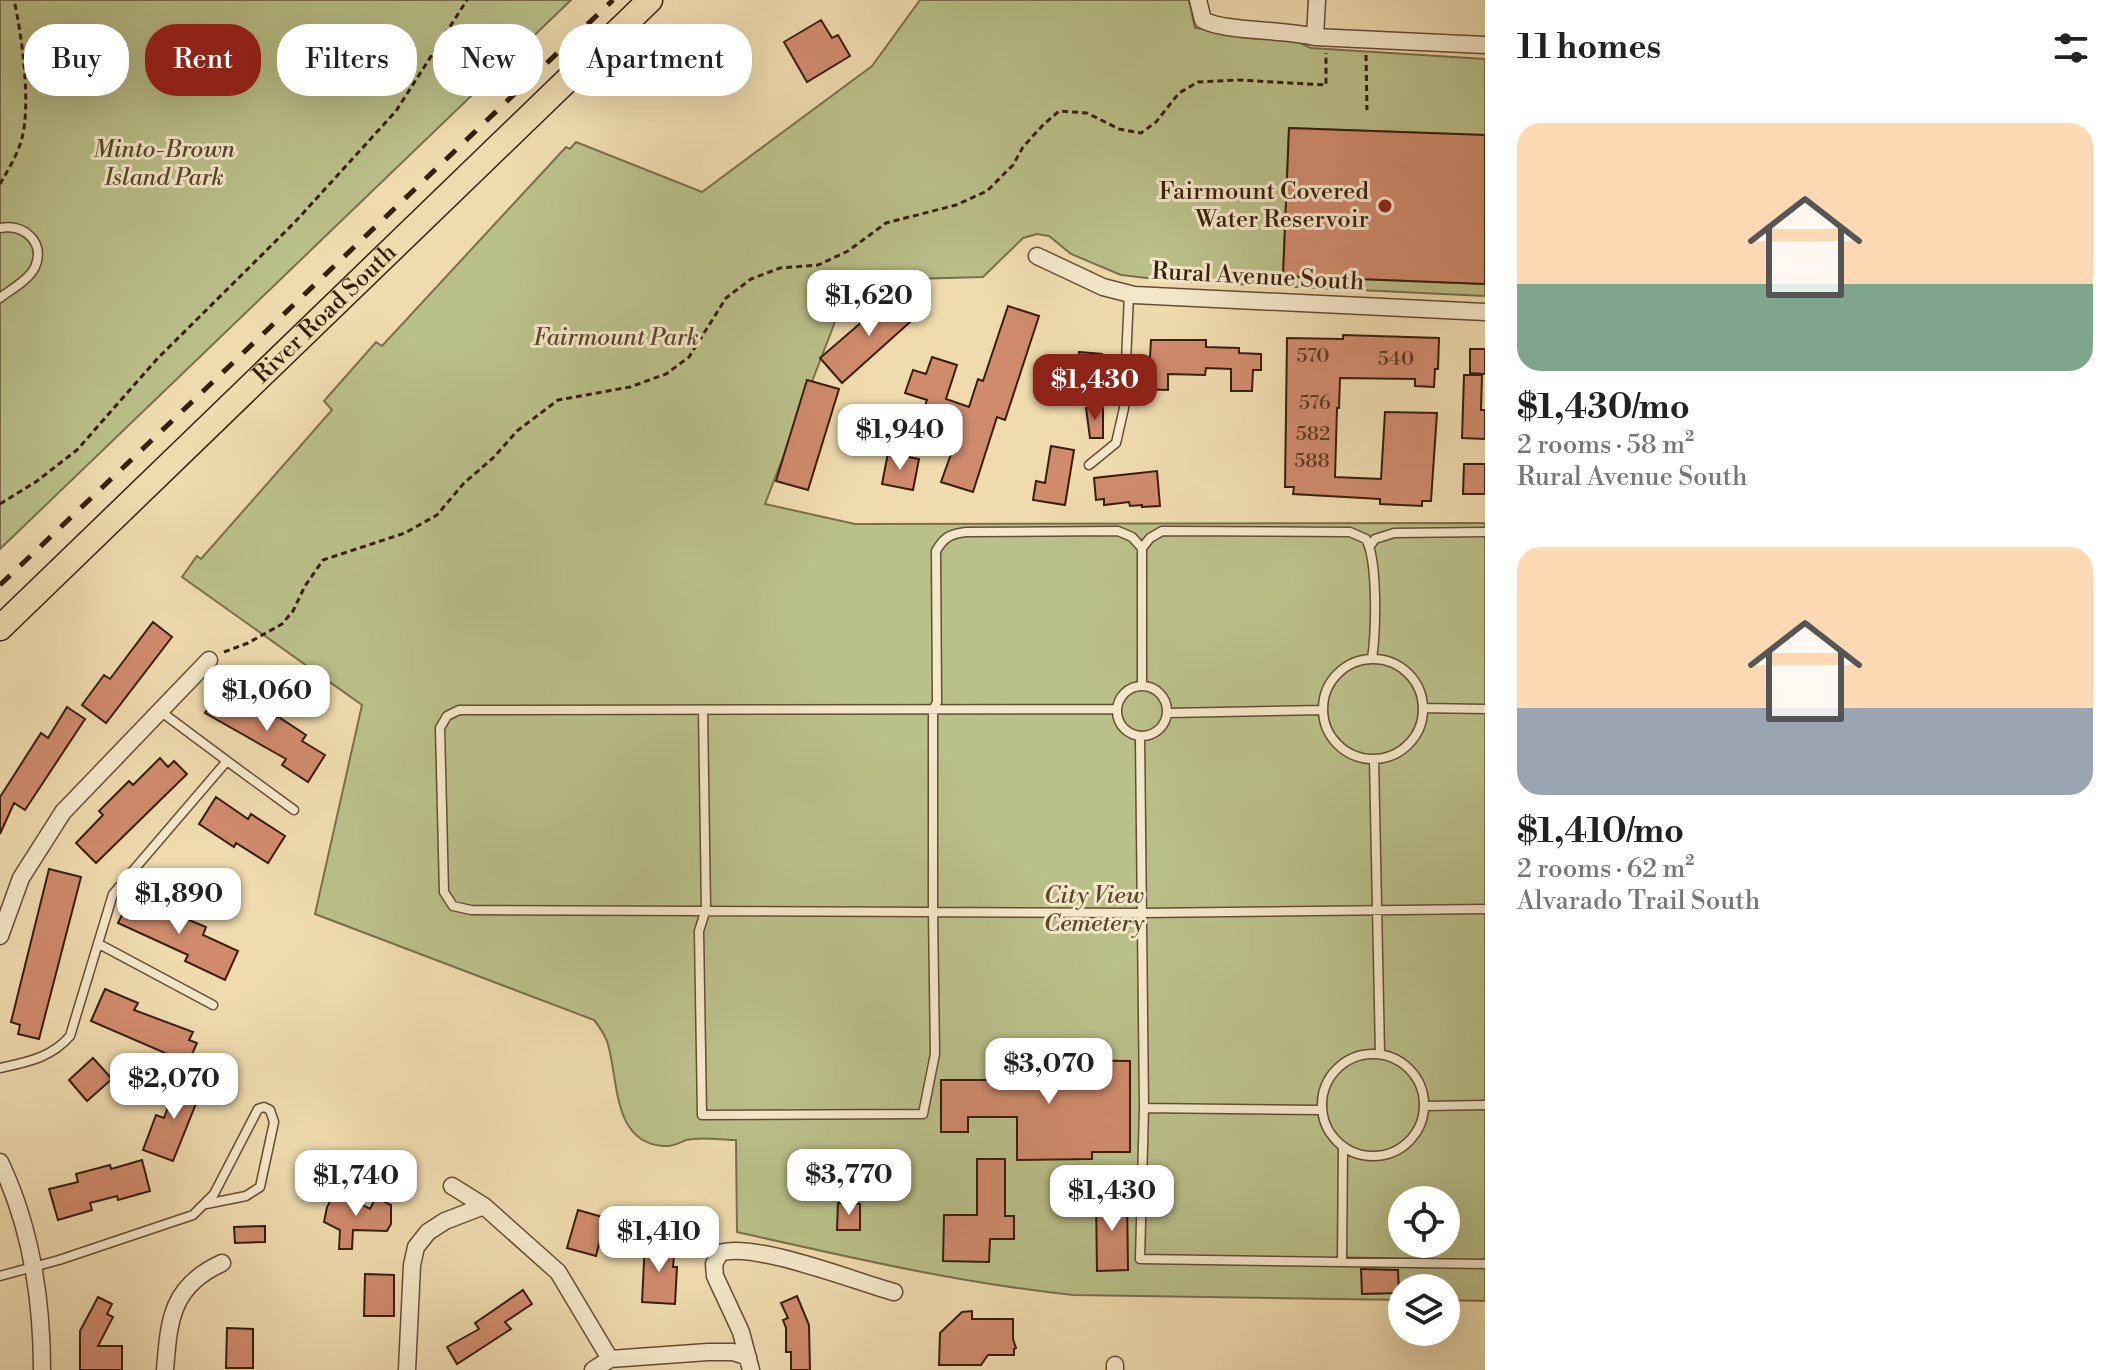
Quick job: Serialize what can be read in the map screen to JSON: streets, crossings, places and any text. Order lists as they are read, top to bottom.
{
  "streets": {
    "main road": ["River Road South"],
    "street": ["Rural Avenue South"]
  },
  "parks": ["Minto-Brown Island Park", "Fairmount Park", "City View Cemetery"],
  "places": ["Fairmount Covered Water Reservoir"],
  "house_numbers": [
    "570",
    "540",
    "576",
    "582",
    "588"
  ],
  "page": {
    "heading": "11 homes",
    "chip": [
      "Buy",
      "Rent",
      "Filters",
      "New",
      "Apartment"
    ],
    "list": [
      {
        "name": "$1,430/mo",
        "note": "2 rooms · 58 m² · Rural Avenue South"
      },
      {
        "name": "$1,410/mo",
        "note": "2 rooms · 62 m² · Alvarado Trail South"
      }
    ],
    "price": [
      "$1,620",
      "$1,430",
      "$1,940",
      "$1,060",
      "$1,890",
      "$3,070",
      "$2,070",
      "$3,770",
      "$1,740",
      "$1,430",
      "$1,410"
    ]
  }
}
